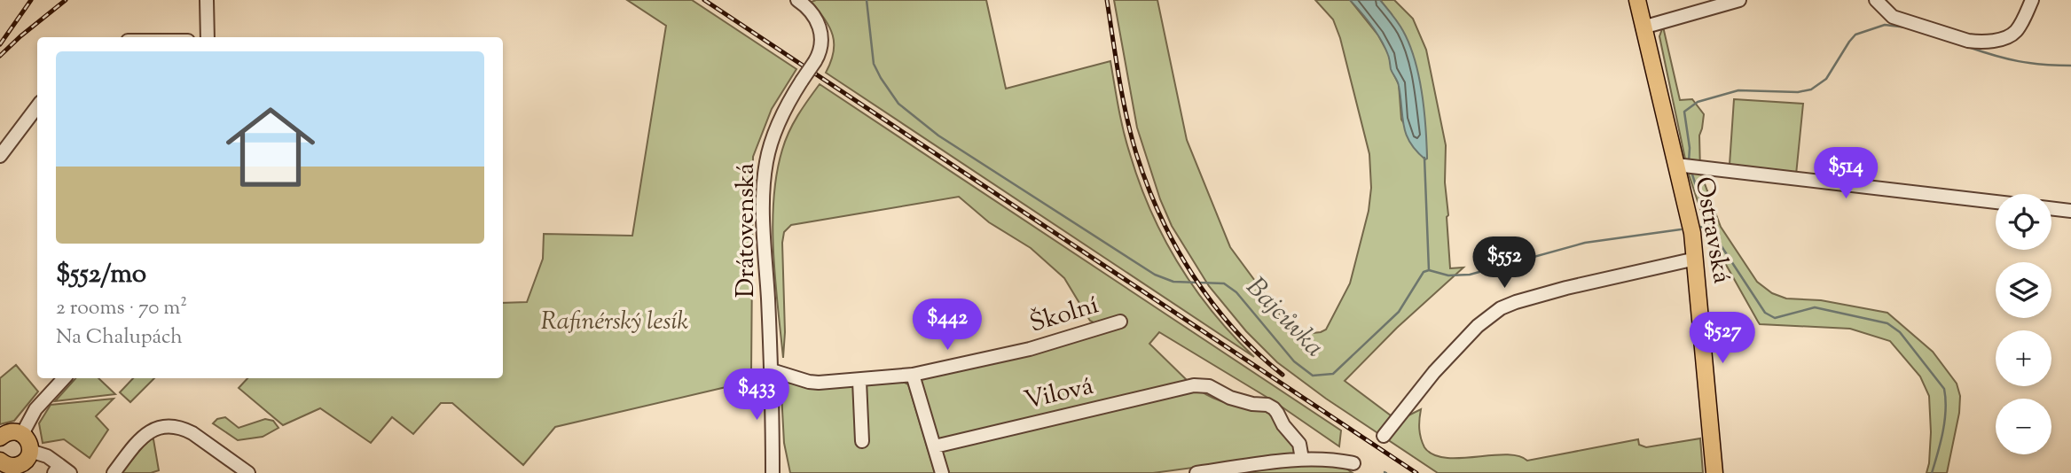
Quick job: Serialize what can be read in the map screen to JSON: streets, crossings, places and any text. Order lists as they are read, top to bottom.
{
  "streets": {
    "main road": ["Ostravská"],
    "street": ["Drátovenská", "Školní", "Vilová"]
  },
  "crossings": [
    ["Drátovenská", "Školní"]
  ],
  "water": ["Bajcůvka"],
  "parks": ["Rafinérský lesík"],
  "page": {
    "list": [
      {
        "name": "$552/mo",
        "note": "2 rooms · 70 m² · Na Chalupách"
      }
    ],
    "price": [
      "$514",
      "$552",
      "$442",
      "$527",
      "$433"
    ],
    "map_buttons": ["+", "−"]
  }
}
